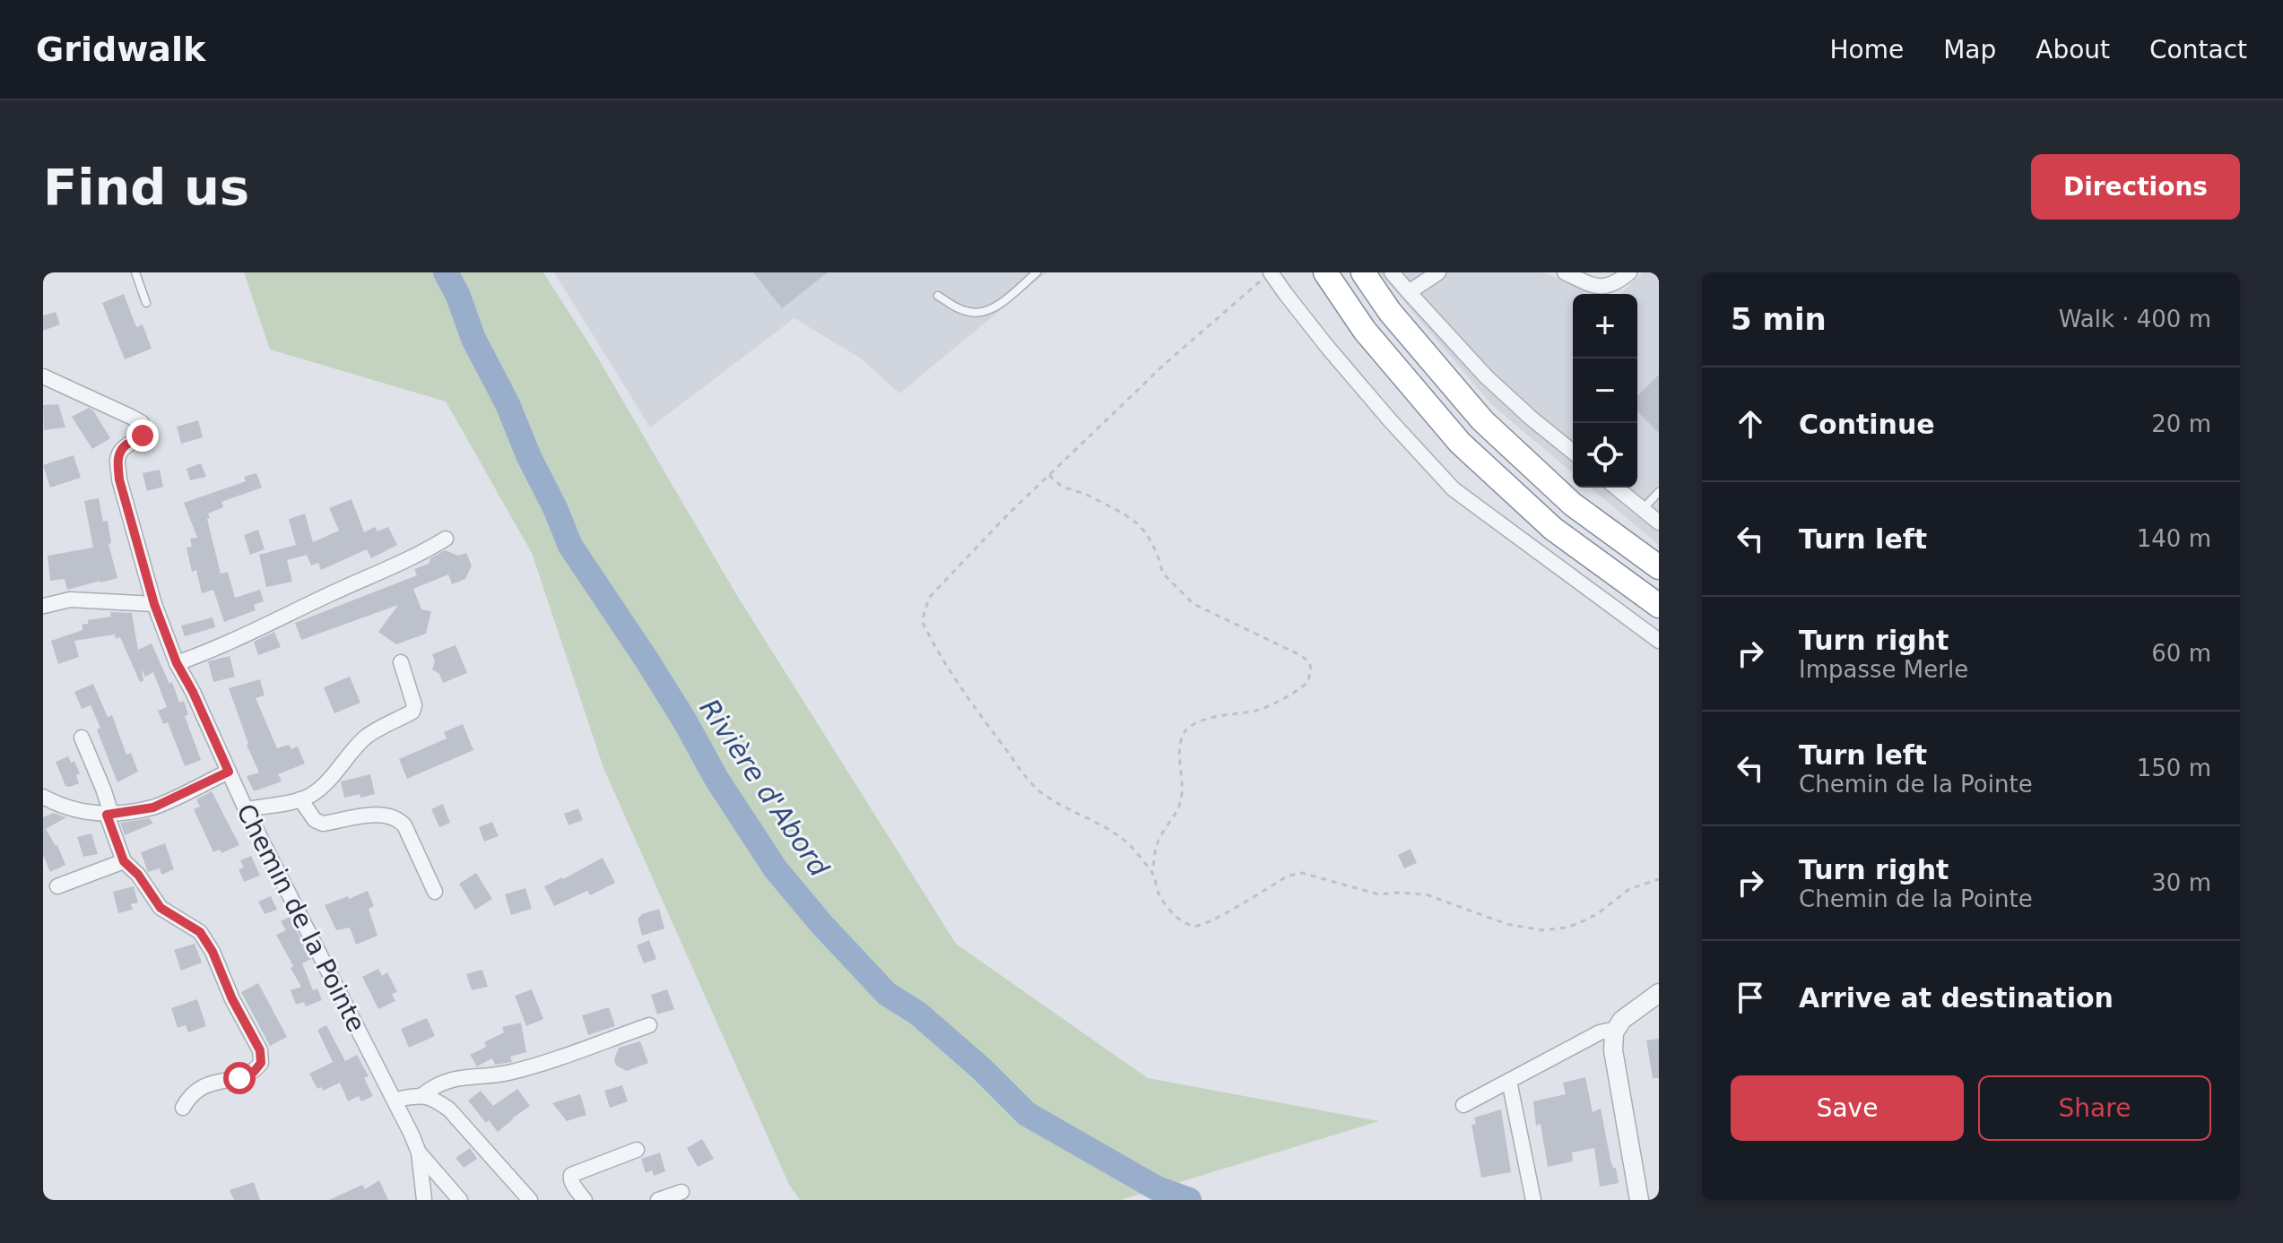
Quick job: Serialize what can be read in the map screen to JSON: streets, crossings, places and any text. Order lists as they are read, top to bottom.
{
  "streets": {
    "street": ["Chemin de la Pointe"]
  },
  "water": ["Rivière d'Abord"],
  "page": {
    "header": "Gridwalk",
    "nav": [
      "Home",
      "Map",
      "About",
      "Contact"
    ],
    "buttons": [
      "Directions",
      ["Save", "Share"]
    ],
    "title": "Find us",
    "heading": ["5 min", "Walk · 400 m"],
    "map_buttons": ["+", "−"],
    "list": [
      ["Continue", "20 m"],
      ["Turn left", "140 m"],
      ["Turn right", "Impasse Merle", "60 m"],
      ["Turn left", "Chemin de la Pointe", "150 m"],
      ["Turn right", "Chemin de la Pointe", "30 m"],
      "Arrive at destination"
    ]
  }
}
